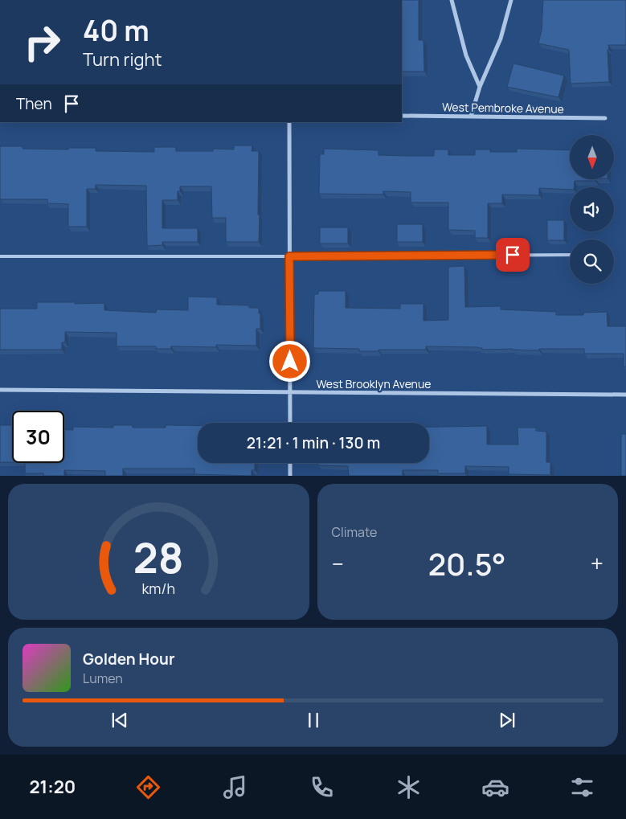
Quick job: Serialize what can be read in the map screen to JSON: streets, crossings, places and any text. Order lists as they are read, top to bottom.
{
  "streets": {
    "street": ["West Pembroke Avenue", "West Brooklyn Avenue"]
  },
  "north": "bottom",
  "page": {
    "turn": ["40 m", "Turn right"],
    "then": "Then",
    "limit": "30",
    "trip": "21:21 · 1 min · 130 m",
    "tile": "Climate",
    "heat": ["−", "20.5°", "+"],
    "song": ["Golden Hour", "Lumen"],
    "tabs": "21:20",
    "gauge": ["28", "km/h"]
  }
}
